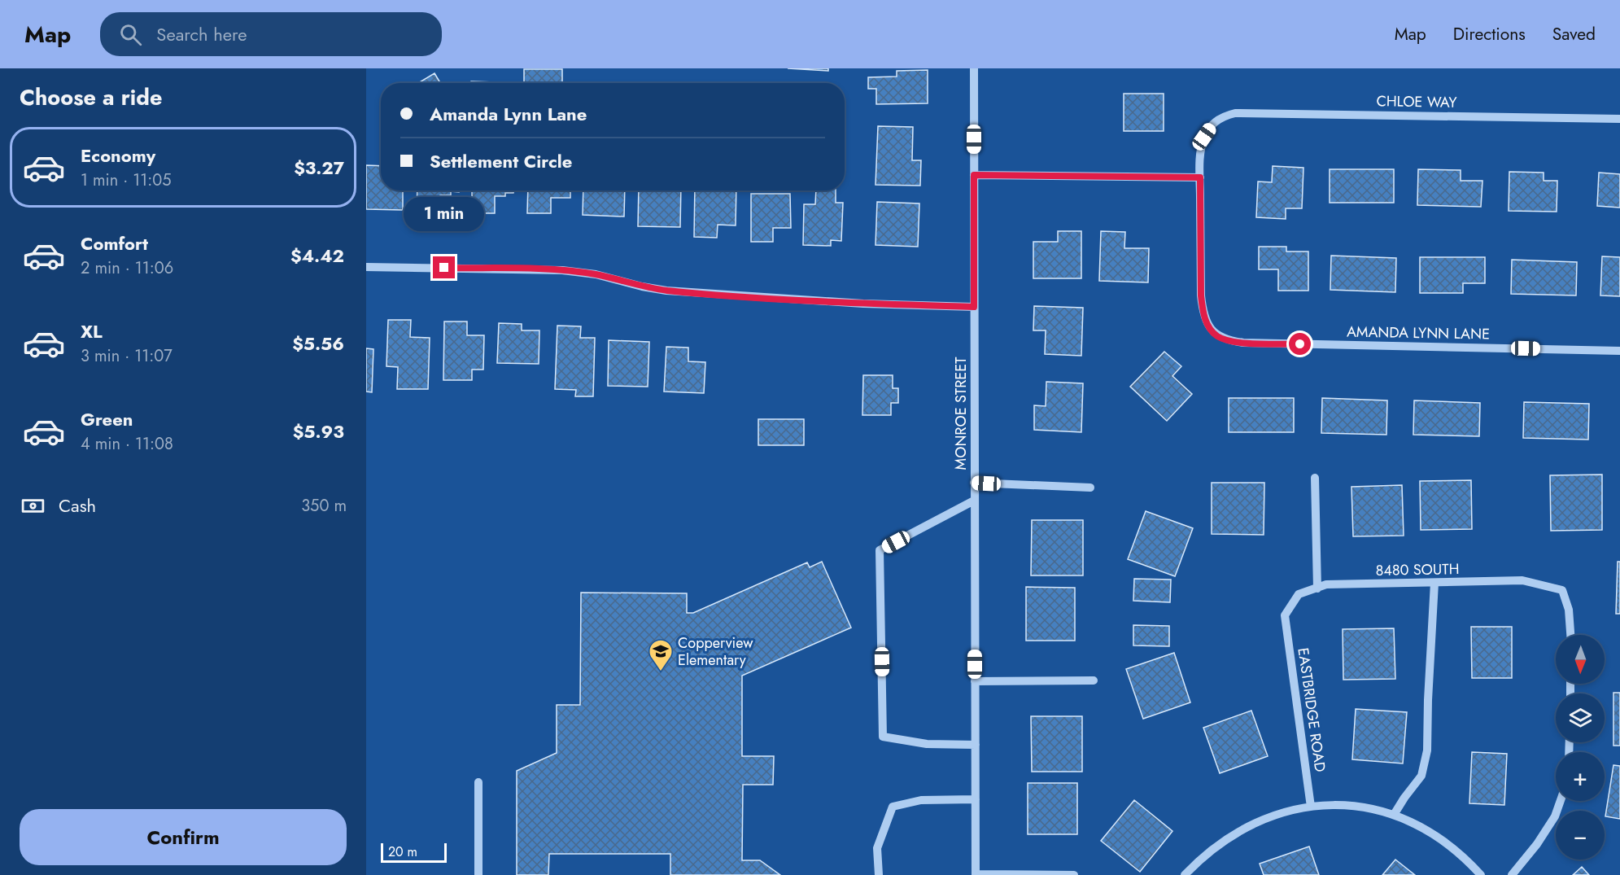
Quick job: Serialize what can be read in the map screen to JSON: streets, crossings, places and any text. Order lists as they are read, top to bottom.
{
  "streets": {
    "street": [
      "CHLOE WAY",
      "AMANDA LYNN LANE",
      "MONROE STREET",
      "8480 SOUTH",
      "EASTBRIDGE ROAD"
    ]
  },
  "crossings": [
    ["CHLOE WAY", "AMANDA LYNN LANE"],
    ["8480 SOUTH", "EASTBRIDGE ROAD"]
  ],
  "places": {
    "school or university": ["Copperview Elementary"]
  },
  "scale_bar": "20 m",
  "north": "bottom",
  "page": {
    "header": "Map",
    "search": "Search here",
    "nav": ["Map", "Directions", "Saved"],
    "heading": "Choose a ride",
    "banner": ["Amanda Lynn Lane", "Settlement Circle"],
    "list": [
      {
        "name": "Economy",
        "note": "1 min · 11:05",
        "value": "$3.27"
      },
      {
        "name": "Comfort",
        "note": "2 min · 11:06",
        "value": "$4.42"
      },
      {
        "name": "XL",
        "note": "3 min · 11:07",
        "value": "$5.56"
      },
      {
        "name": "Green",
        "note": "4 min · 11:08",
        "value": "$5.93"
      }
    ],
    "bubble": "1 min",
    "pay": ["Cash", "350 m"],
    "map_buttons": ["+", "−"],
    "buttons": "Confirm",
    "scale": "20 m"
  }
}
